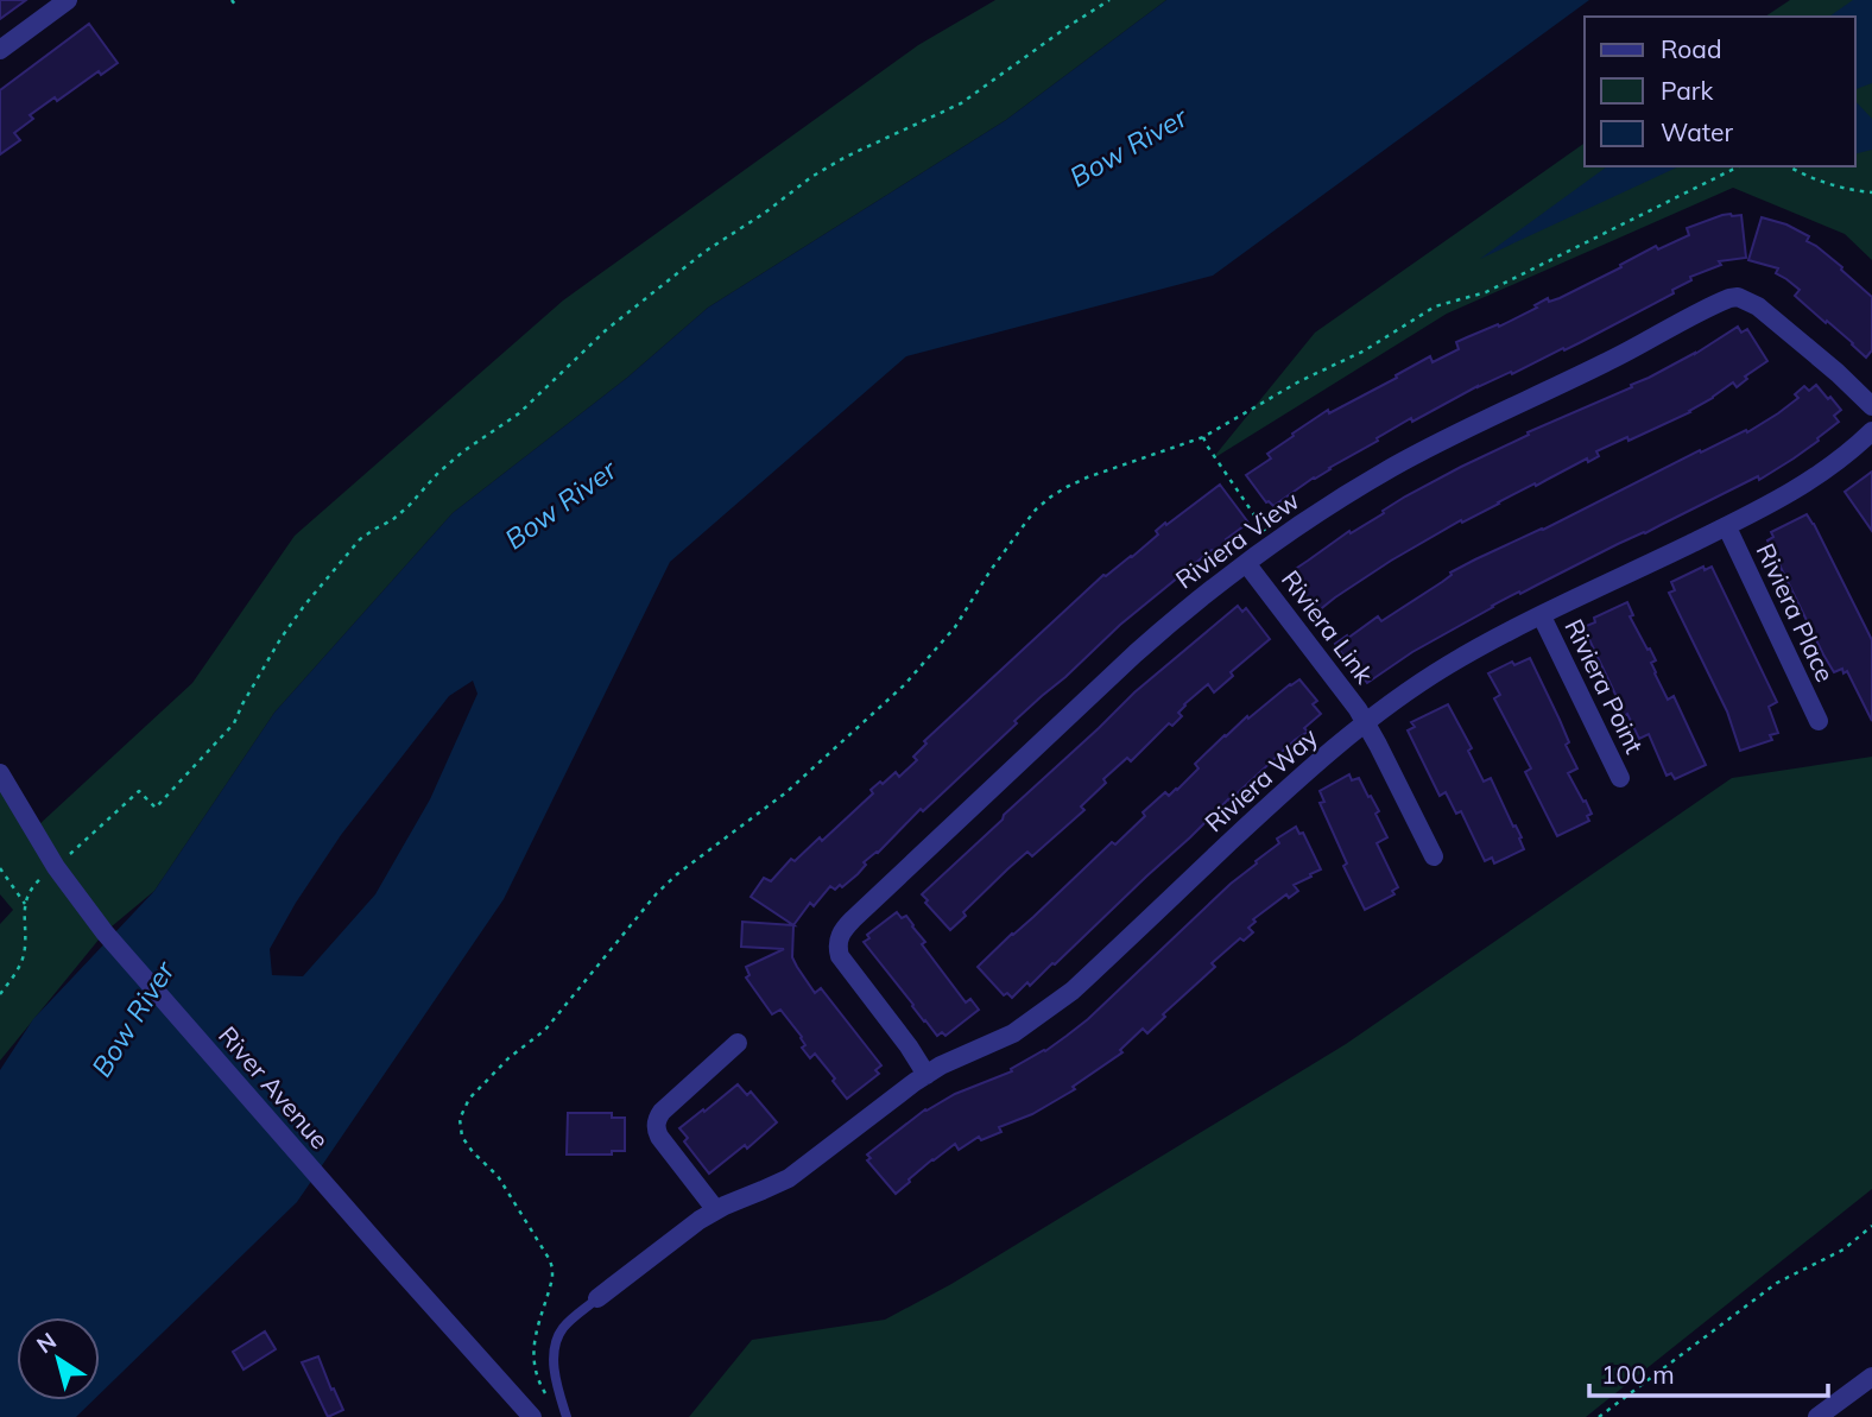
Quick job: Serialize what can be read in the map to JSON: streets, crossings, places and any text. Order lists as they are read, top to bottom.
{
  "streets": {
    "street": [
      "Riviera View",
      "Riviera Place",
      "Riviera Link",
      "Riviera Point",
      "Riviera Way",
      "River Avenue"
    ]
  },
  "crossings": [
    ["Riviera View", "Riviera Link"],
    ["Riviera View", "Riviera Way"],
    ["Riviera Place", "Riviera Way"],
    ["Riviera Link", "Riviera Way"],
    ["Riviera Point", "Riviera Way"]
  ],
  "water": ["Bow River"],
  "legend": ["Road", "Park", "Water"],
  "scale_bar": "100 m",
  "north": "top left"
}
